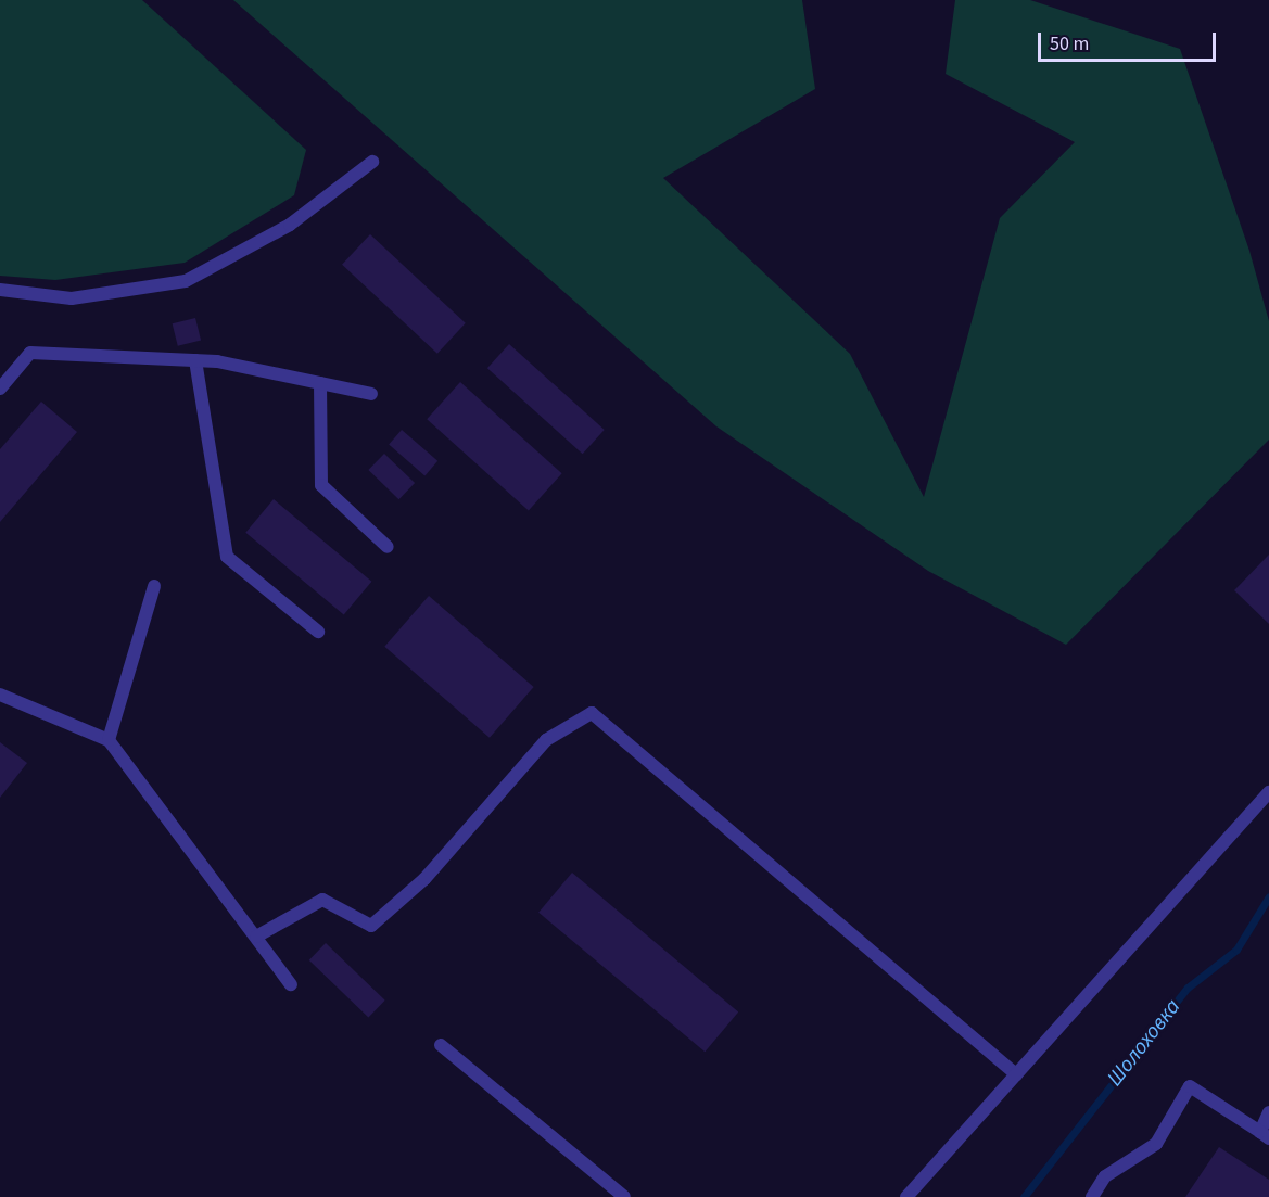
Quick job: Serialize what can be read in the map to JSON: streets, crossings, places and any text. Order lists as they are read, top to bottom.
{
  "water": ["Шолоховка"],
  "scale_bar": "50 m"
}
